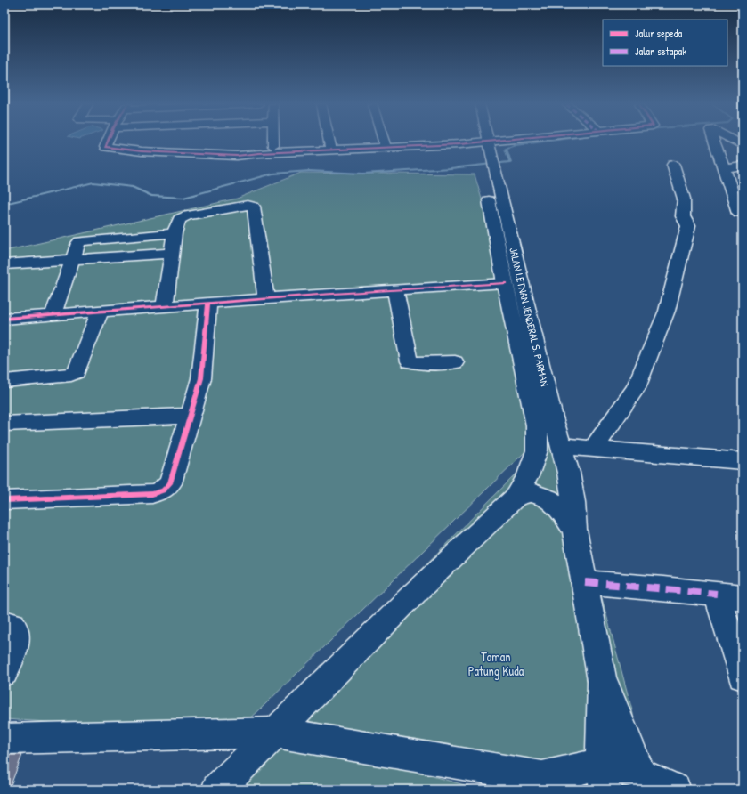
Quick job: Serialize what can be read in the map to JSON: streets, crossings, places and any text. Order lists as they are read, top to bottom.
{
  "streets": {
    "main road": ["JALAN LETNAN JENDERAL S. PARMAN"]
  },
  "parks": ["Taman Patung Kuda"],
  "legend": ["Jalur sepeda", "Jalan setapak"]
}
